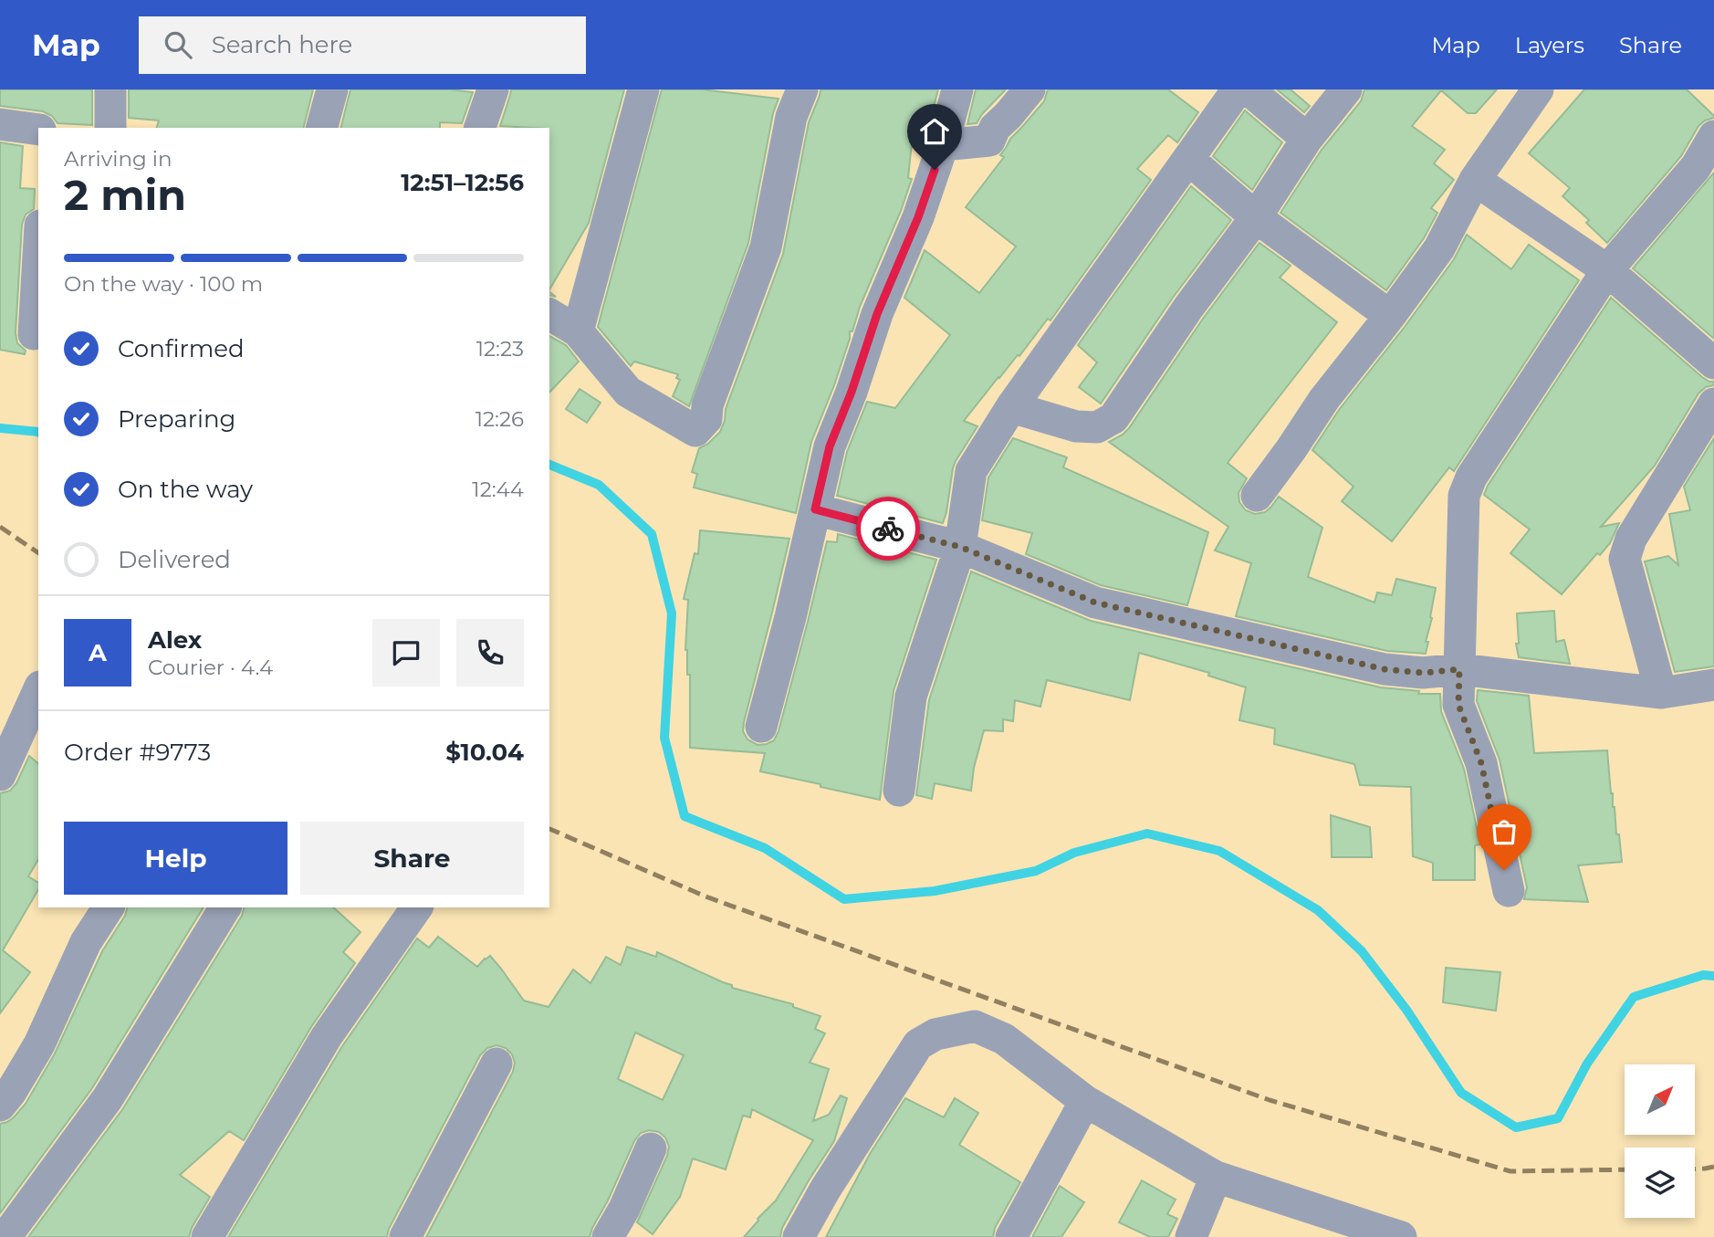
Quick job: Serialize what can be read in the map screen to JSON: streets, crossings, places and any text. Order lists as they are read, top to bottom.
{
  "north": "top right",
  "page": {
    "header": "Map",
    "search": "Search here",
    "nav": ["Map", "Layers", "Share"],
    "heading": ["2 min", "Arriving in", "12:51–12:56"],
    "panel": [
      "Alex",
      "Courier · 4.4",
      "Order #9773",
      "$10.04"
    ],
    "bar": "On the way · 100 m",
    "list": [
      ["Confirmed", "12:23"],
      ["Preparing", "12:26"],
      ["On the way", "12:44"],
      "Delivered"
    ],
    "round": "A",
    "buttons": ["Help", "Share"]
  }
}
